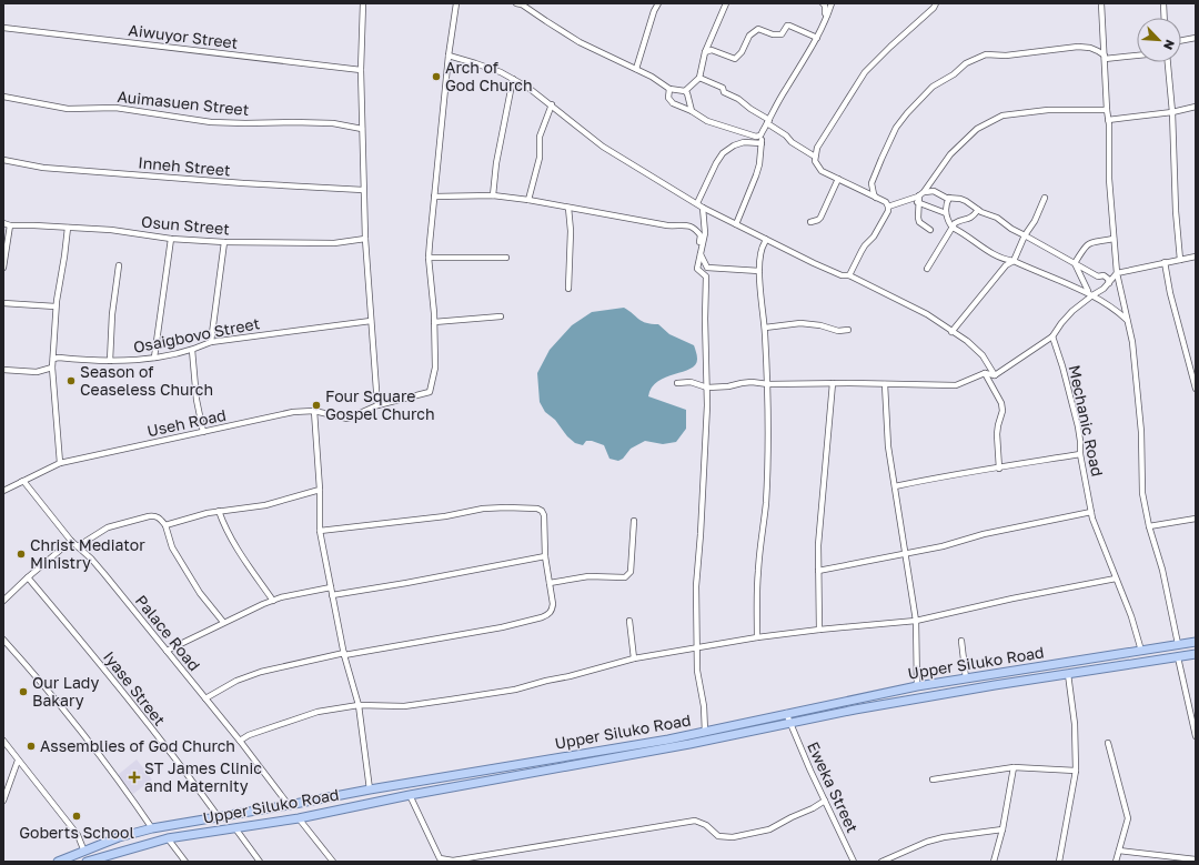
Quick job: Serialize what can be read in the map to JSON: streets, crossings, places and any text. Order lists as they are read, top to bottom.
{
  "streets": {
    "main road": ["Upper Siluko Road"],
    "street": [
      "Aiwuyor Street",
      "Auimasuen Street",
      "Inneh Street",
      "Osun Street",
      "Osaigbovo Street",
      "Mechanic Road",
      "Useh Road",
      "Palace Road",
      "Iyase Street",
      "Eweka Street"
    ]
  },
  "crossings": [
    ["Mechanic Road", "Upper Siluko Road"],
    ["Useh Road", "Palace Road"],
    ["Palace Road", "Upper Siluko Road"],
    ["Upper Siluko Road", "Iyase Street"],
    ["Upper Siluko Road", "Eweka Street"]
  ],
  "places": {
    "other": [
      "Arch of God Church",
      "Season of Ceaseless Church",
      "Four Square Gospel Church",
      "Christ Mediator Ministry",
      "Our Lady Bakary",
      "Assemblies of God Church",
      "Goberts School"
    ],
    "health": ["ST James Clinic and Maternity"]
  },
  "north": "bottom right"
}
